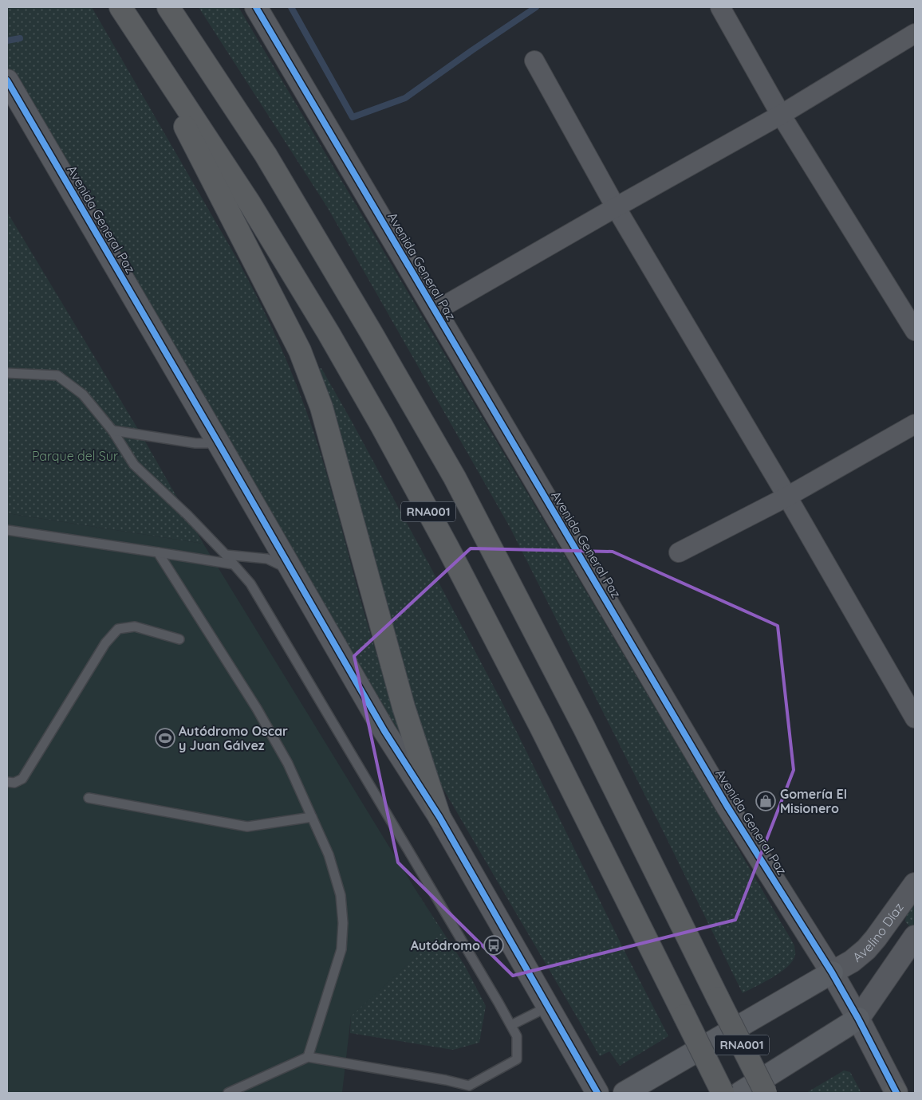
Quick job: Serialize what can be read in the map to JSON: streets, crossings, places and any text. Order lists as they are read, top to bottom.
{
  "streets": {
    "highway": ["RNA001"],
    "street": ["Avenida General Paz", "Avelino Díaz"]
  },
  "crossings": [
    ["Avenida General Paz", "Avelino Díaz"]
  ],
  "parks": ["Parque del Sur"],
  "places": {
    "sports": ["Autódromo Oscar y Juan Gálvez"],
    "shop": ["Gomería El Misionero"],
    "bus stop": ["Autódromo"]
  }
}
